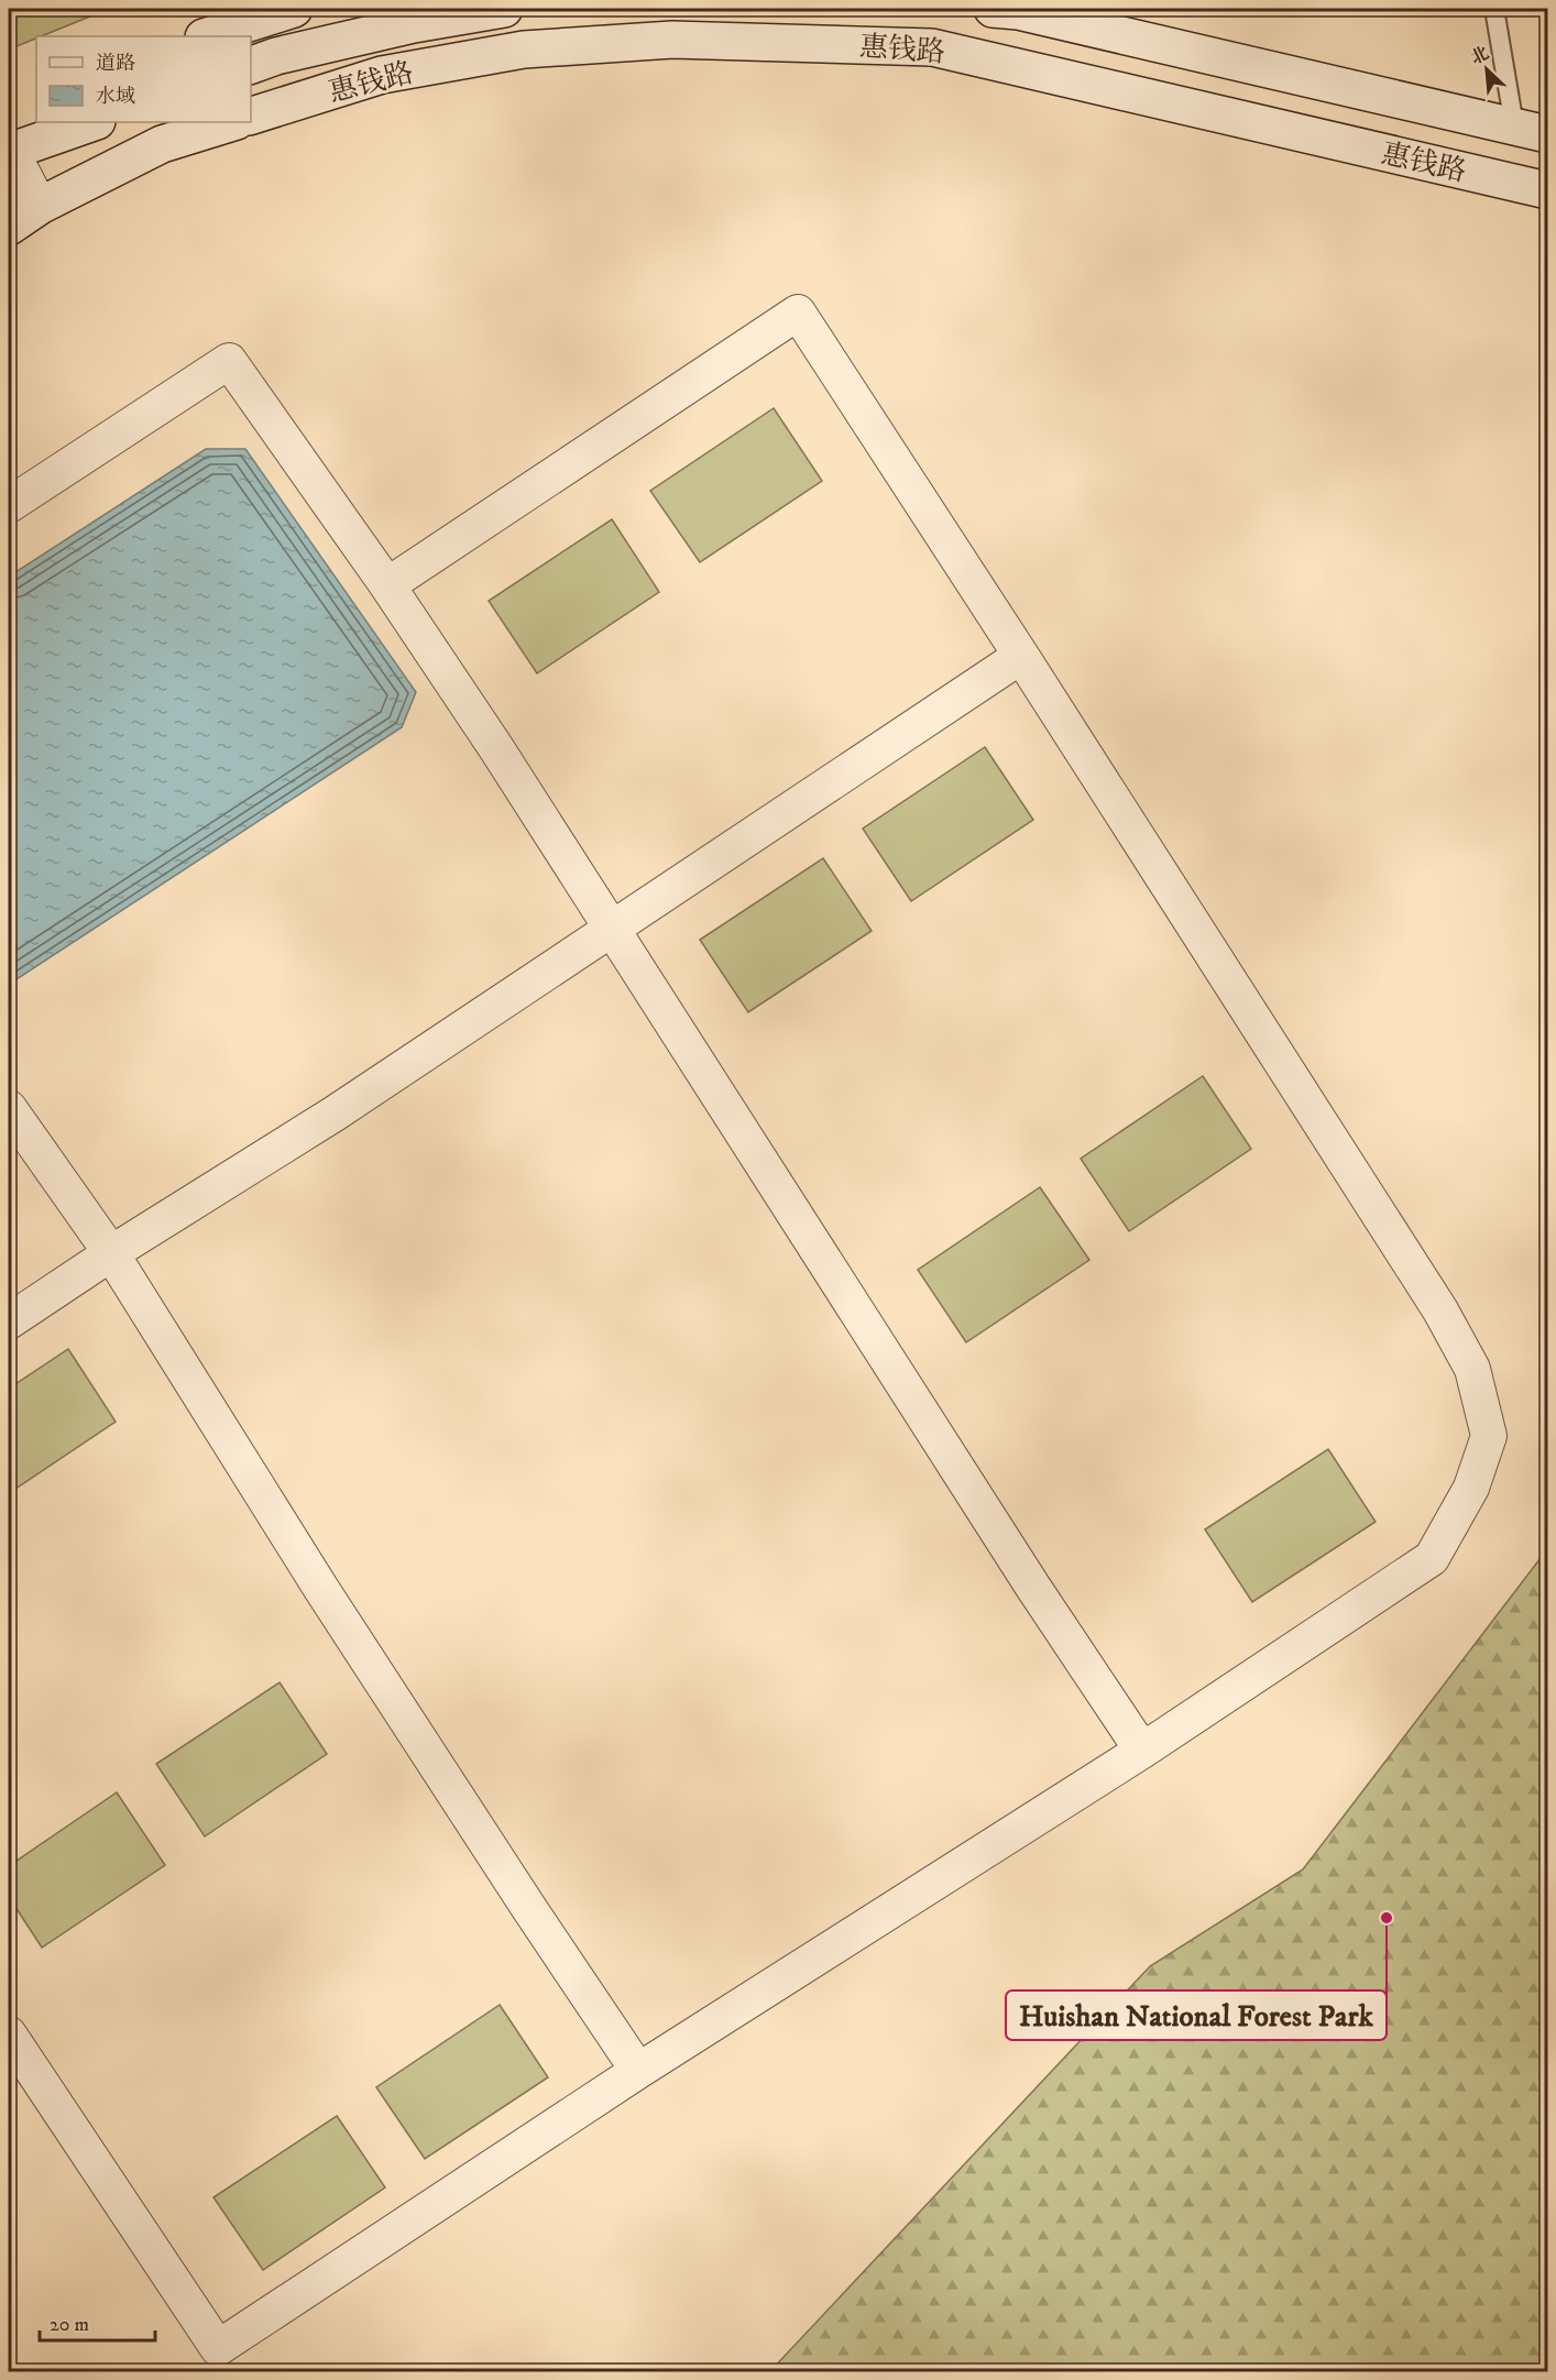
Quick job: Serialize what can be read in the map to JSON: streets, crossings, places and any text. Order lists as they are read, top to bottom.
{
  "streets": {
    "main road": ["惠钱路"]
  },
  "places": ["Huishan National Forest Park"],
  "legend": ["道路", "水域"],
  "scale_bar": "20 m",
  "north": "top left"
}
